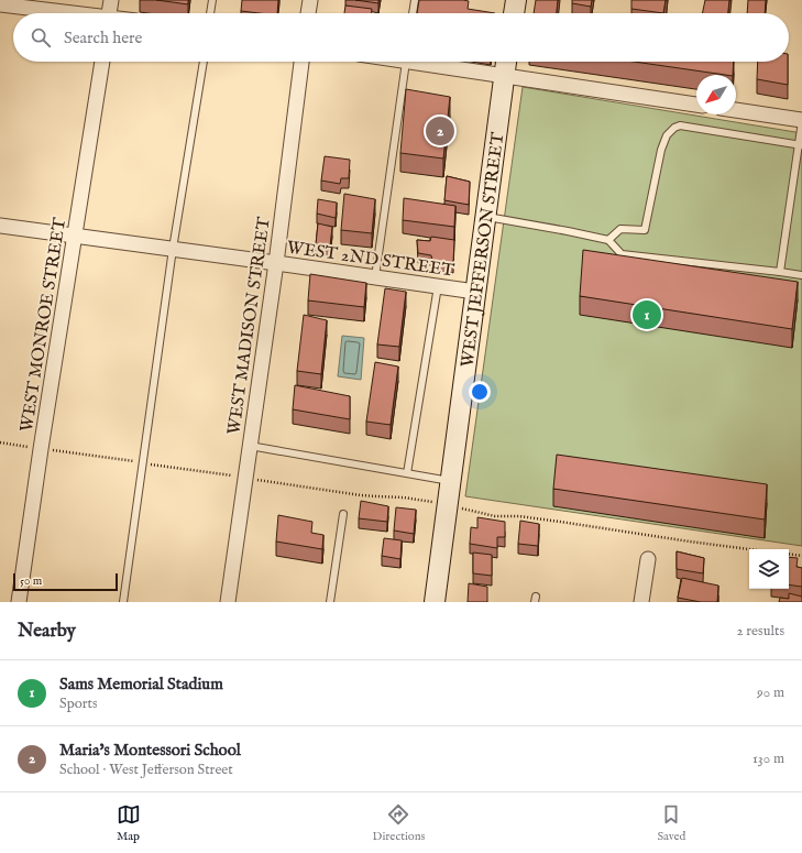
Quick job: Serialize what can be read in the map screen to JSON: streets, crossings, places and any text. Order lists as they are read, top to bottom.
{
  "streets": {
    "street": [
      "WEST JEFFERSON STREET",
      "WEST 2ND STREET",
      "WEST MONROE STREET",
      "WEST MADISON STREET"
    ]
  },
  "crossings": [
    ["WEST JEFFERSON STREET", "WEST 2ND STREET"],
    ["WEST 2ND STREET", "WEST MONROE STREET"],
    ["WEST 2ND STREET", "WEST MADISON STREET"]
  ],
  "scale_bar": "50 m",
  "north": "bottom left",
  "page": {
    "search": "Search here",
    "pins": ["2", "1"],
    "scale": "50 m",
    "heading": ["Nearby", "2 results"],
    "list": [
      {
        "mark": "1",
        "name": "Sams Memorial Stadium",
        "note": "Sports",
        "value": "90 m"
      },
      {
        "mark": "2",
        "name": "Maria's Montessori School",
        "note": "School · West Jefferson Street",
        "value": "130 m"
      }
    ],
    "nav": ["Map", "Directions", "Saved"]
  }
}
